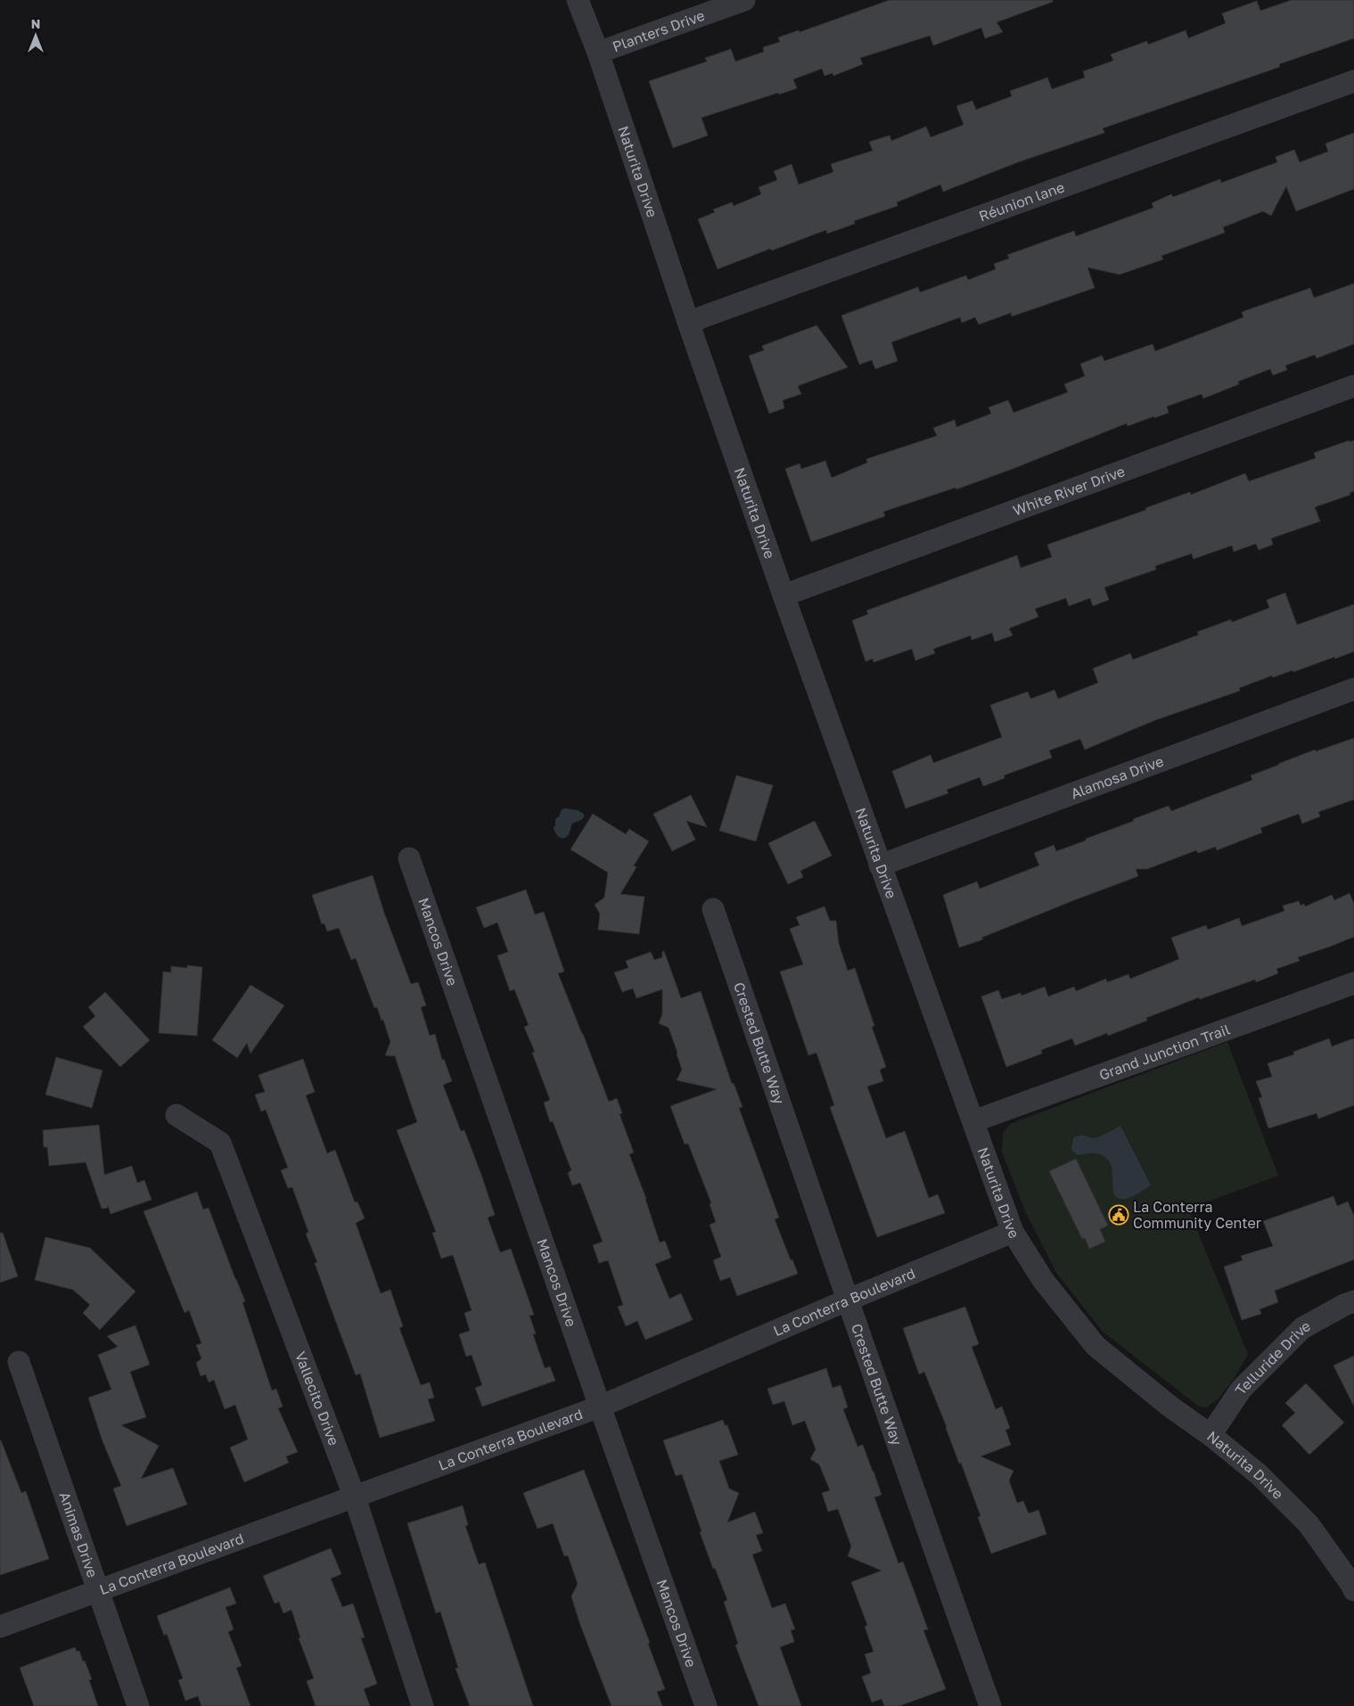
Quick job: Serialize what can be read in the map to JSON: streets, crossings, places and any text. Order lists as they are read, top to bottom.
{
  "streets": {
    "street": [
      "Planters Drive",
      "Naturita Drive",
      "Réunion lane",
      "White River Drive",
      "Alamosa Drive",
      "Mancos Drive",
      "Crested Butte Way",
      "Grand Junction Trail",
      "La Conterra Boulevard",
      "Telluride Drive",
      "Vallecito Drive",
      "Animas Drive"
    ]
  },
  "crossings": [
    ["Planters Drive", "Naturita Drive"],
    ["Naturita Drive", "Réunion lane"],
    ["Naturita Drive", "White River Drive"],
    ["Naturita Drive", "Alamosa Drive"],
    ["Naturita Drive", "Grand Junction Trail"],
    ["Naturita Drive", "La Conterra Boulevard"],
    ["Naturita Drive", "Telluride Drive"],
    ["Mancos Drive", "La Conterra Boulevard"],
    ["Crested Butte Way", "La Conterra Boulevard"],
    ["La Conterra Boulevard", "Vallecito Drive"],
    ["La Conterra Boulevard", "Animas Drive"]
  ],
  "places": {
    "public building": ["La Conterra Community Center"]
  },
  "north": "top"
}
